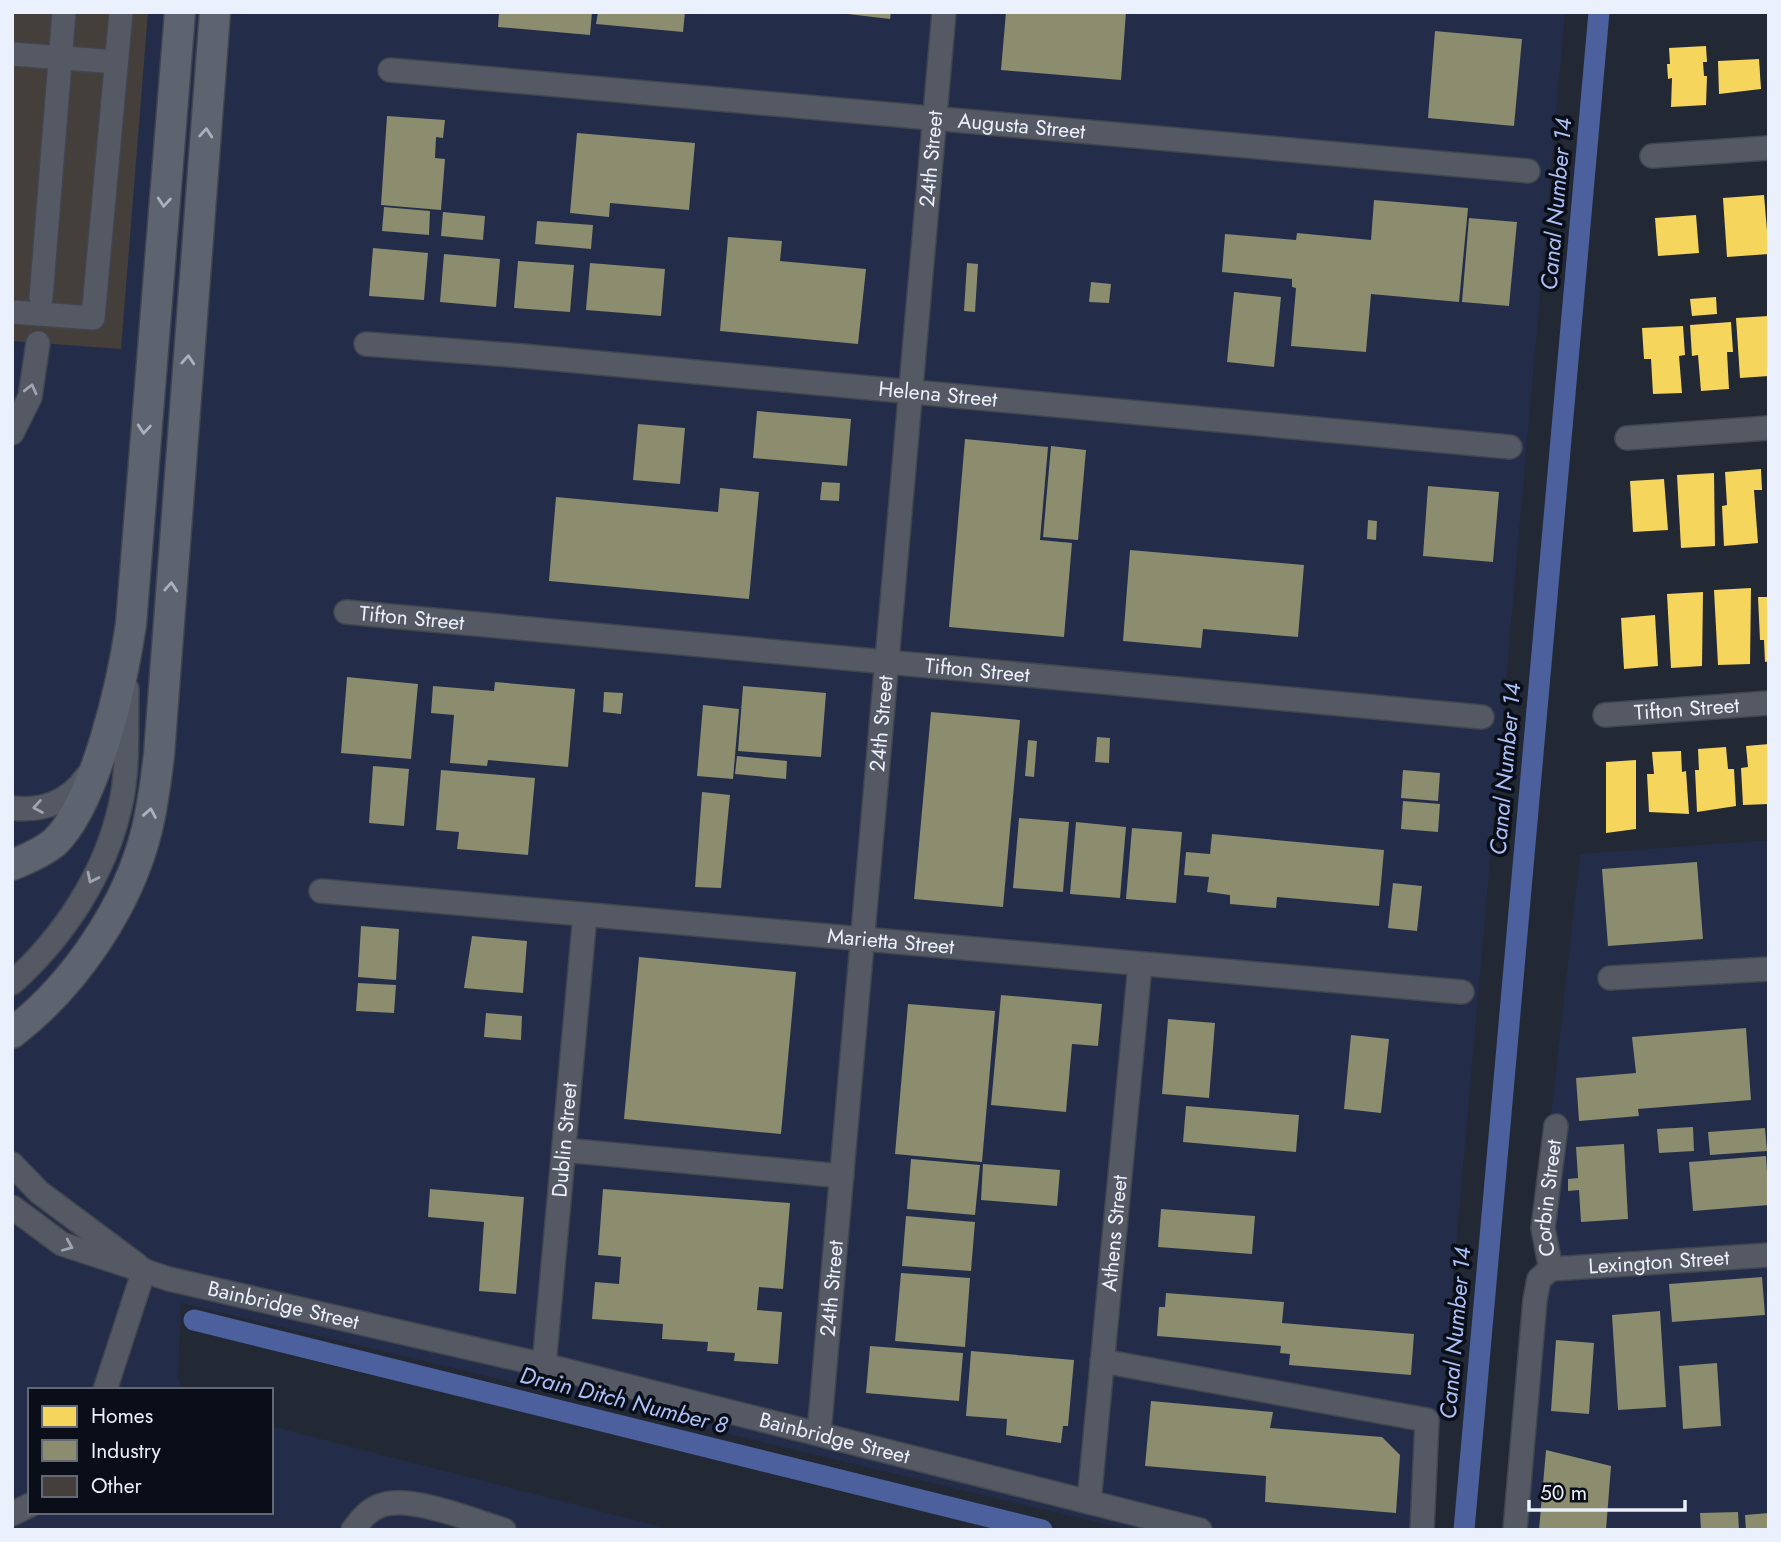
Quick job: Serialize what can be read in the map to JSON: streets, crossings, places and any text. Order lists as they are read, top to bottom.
{
  "streets": {
    "street": [
      "Augusta Street",
      "24th Street",
      "Helena Street",
      "Tifton Street",
      "Marietta Street",
      "Dublin Street",
      "Corbin Street",
      "Athens Street",
      "Lexington Street",
      "Bainbridge Street"
    ]
  },
  "crossings": [
    ["Augusta Street", "24th Street"],
    ["24th Street", "Helena Street"],
    ["24th Street", "Tifton Street"],
    ["24th Street", "Marietta Street"],
    ["24th Street", "Bainbridge Street"],
    ["Marietta Street", "Dublin Street"],
    ["Marietta Street", "Athens Street"],
    ["Dublin Street", "Bainbridge Street"],
    ["Corbin Street", "Lexington Street"],
    ["Athens Street", "Bainbridge Street"]
  ],
  "water": ["Canal Number 14", "Drain Ditch Number 8"],
  "legend": ["Homes", "Industry", "Other"],
  "scale_bar": "50 m"
}
